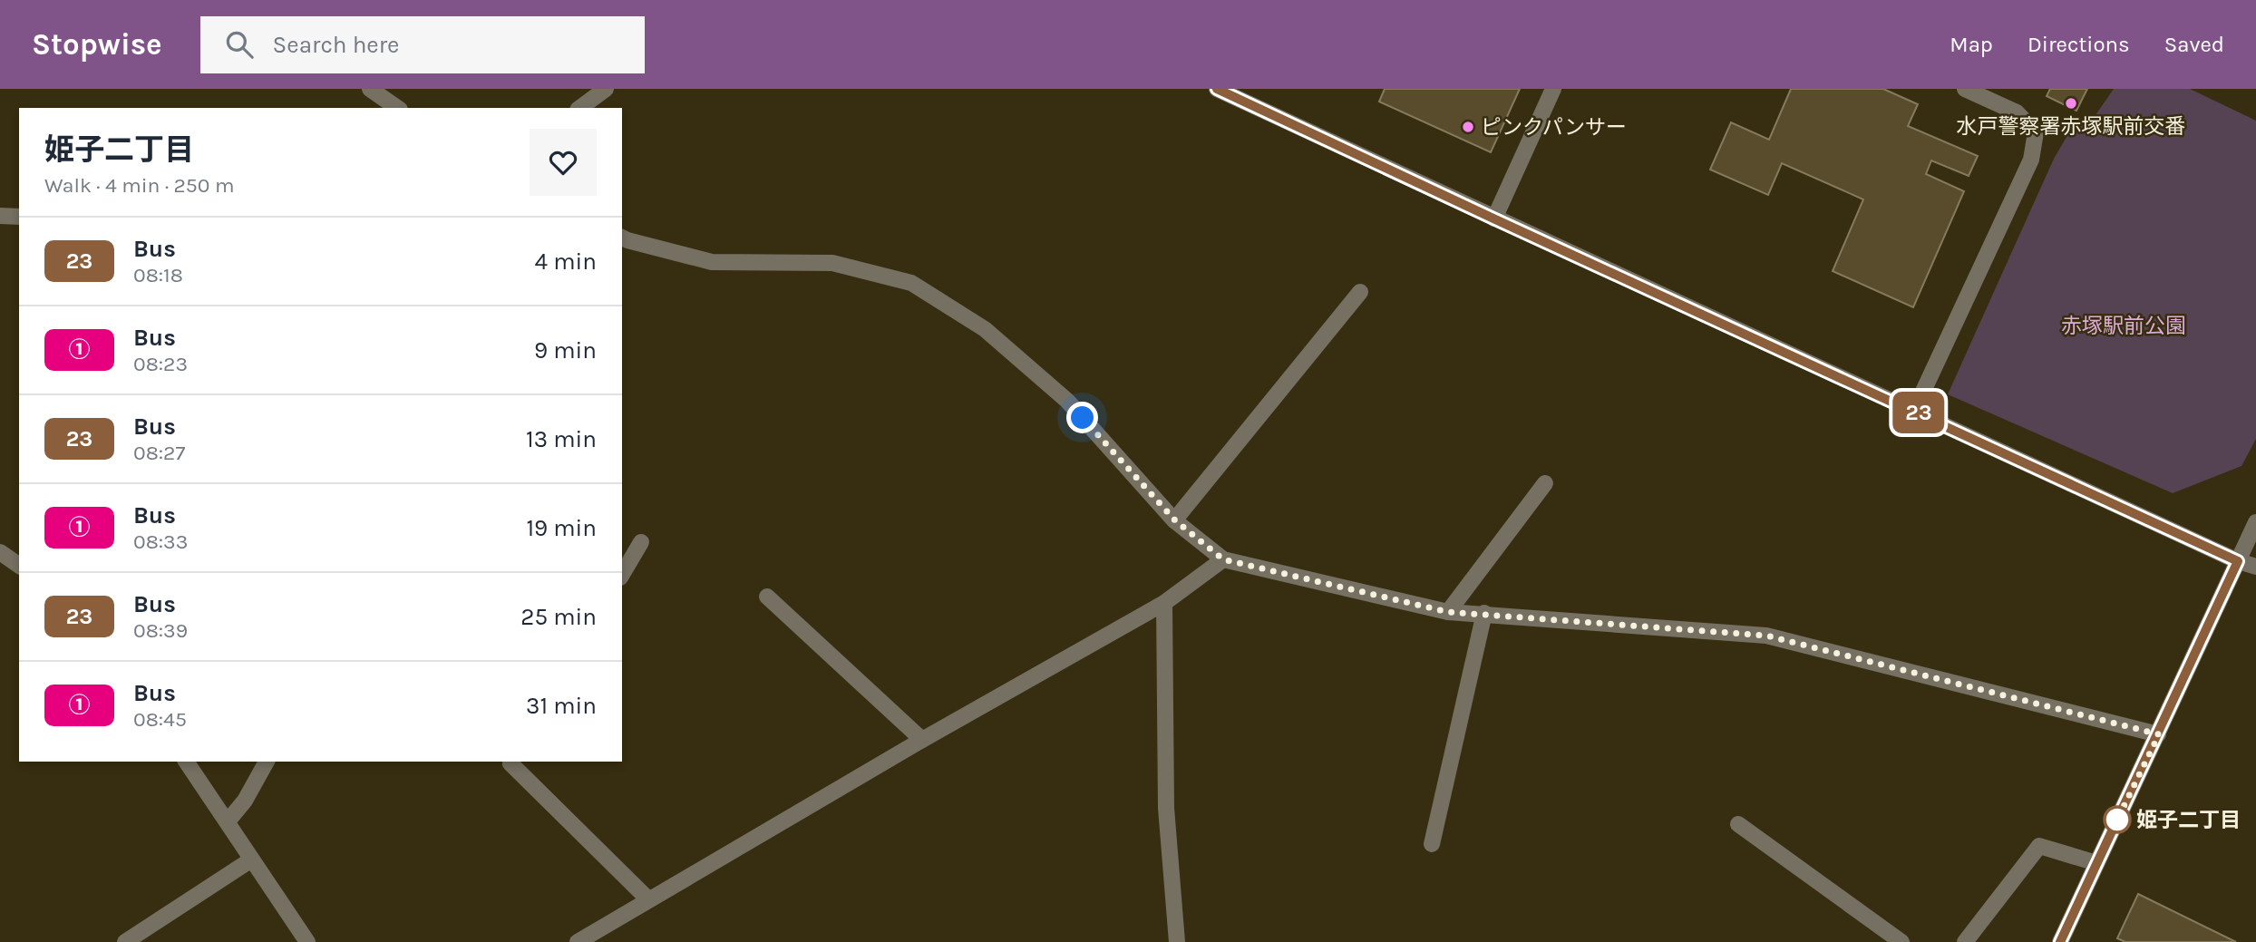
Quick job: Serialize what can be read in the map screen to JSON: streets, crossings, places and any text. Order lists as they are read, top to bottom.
{
  "parks": ["赤塚駅前公園"],
  "places": ["水戸警察署赤塚駅前交番", "ピンクパンサー", "姫子二丁目"],
  "lines": ["bus line 23"],
  "page": {
    "header": "Stopwise",
    "search": "Search here",
    "nav": ["Map", "Directions", "Saved"],
    "on_map": "23",
    "heading": ["姫子二丁目", "Walk · 4 min · 250 m"],
    "list": [
      {
        "mark": "23",
        "name": "Bus",
        "note": "08:18",
        "value": "4 min"
      },
      {
        "mark": "①",
        "name": "Bus",
        "note": "08:23",
        "value": "9 min"
      },
      {
        "mark": "23",
        "name": "Bus",
        "note": "08:27",
        "value": "13 min"
      },
      {
        "mark": "①",
        "name": "Bus",
        "note": "08:33",
        "value": "19 min"
      },
      {
        "mark": "23",
        "name": "Bus",
        "note": "08:39",
        "value": "25 min"
      },
      {
        "mark": "①",
        "name": "Bus",
        "note": "08:45",
        "value": "31 min"
      }
    ]
  }
}
